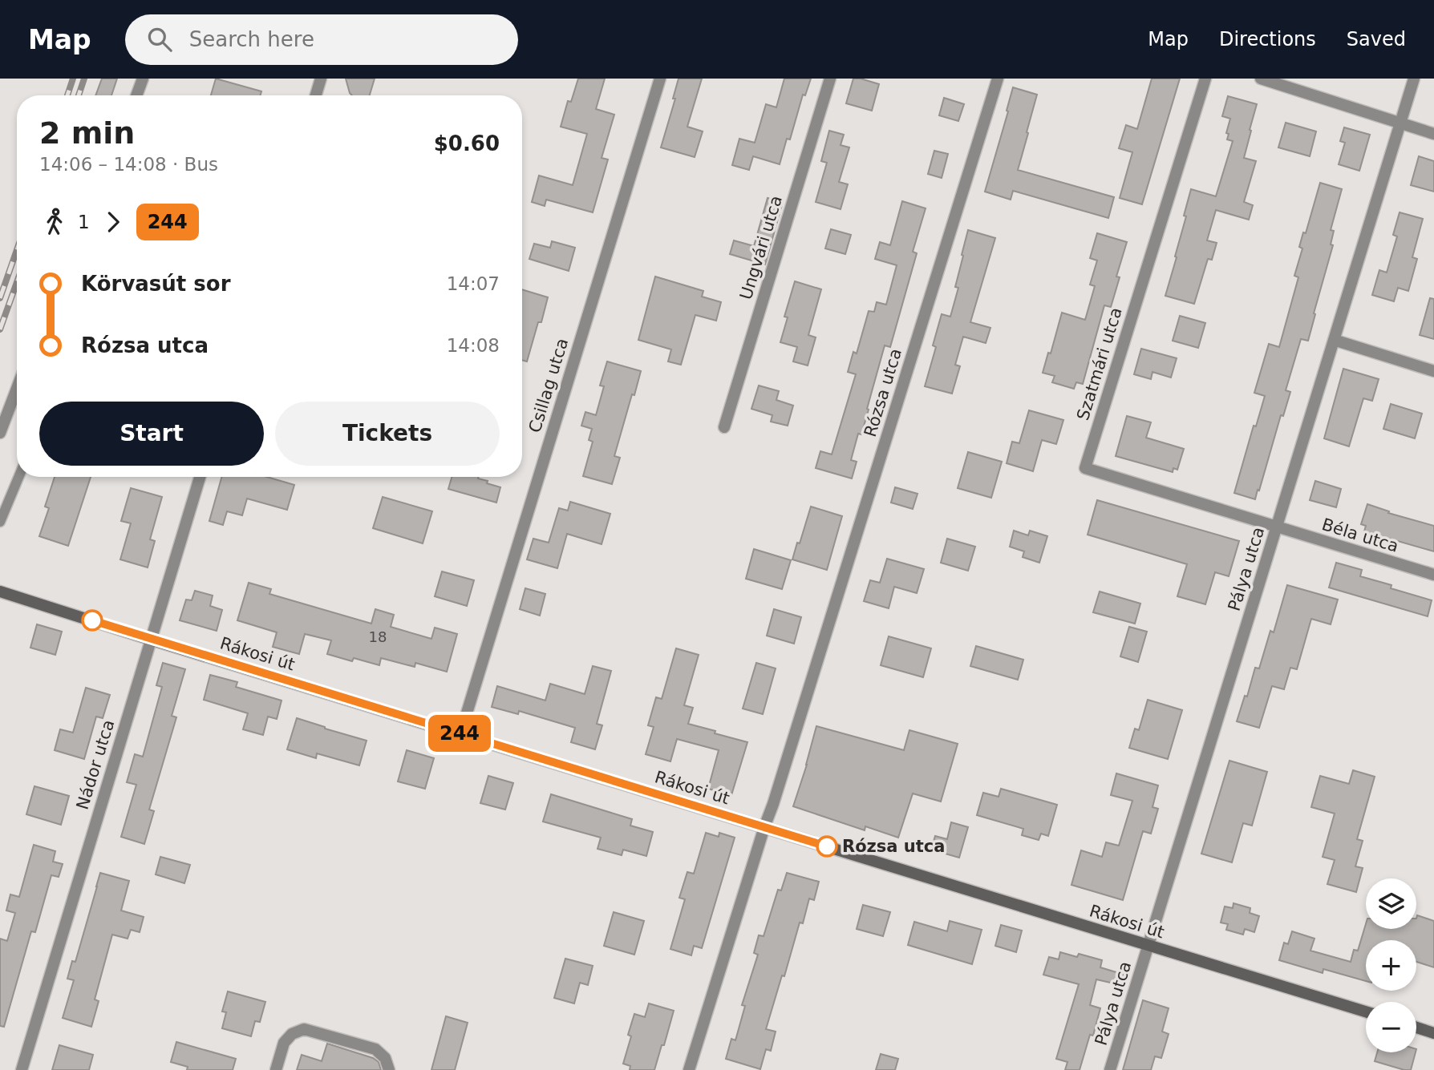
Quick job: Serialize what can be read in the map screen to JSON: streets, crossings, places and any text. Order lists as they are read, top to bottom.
{
  "streets": {
    "main road": ["Rákosi út"],
    "street": [
      "Ungvári utca",
      "Szatmári utca",
      "Csillag utca",
      "Rózsa utca",
      "Béla utca",
      "Pálya utca",
      "Nádor utca"
    ]
  },
  "crossings": [
    ["Szatmári utca", "Béla utca"],
    ["Szatmári utca", "Pálya utca"],
    ["Csillag utca", "Rákosi út"],
    ["Rózsa utca", "Rákosi út"],
    ["Béla utca", "Pálya utca"],
    ["Pálya utca", "Rákosi út"],
    ["Rákosi út", "Nádor utca"]
  ],
  "places": ["Rózsa utca"],
  "lines": ["bus line 244"],
  "house_numbers": ["18"],
  "page": {
    "header": "Map",
    "search": "Search here",
    "nav": ["Map", "Directions", "Saved"],
    "on_map": "244",
    "heading": ["2 min", "14:06 – 14:08 · Bus", "$0.60"],
    "legs": ["1", "244"],
    "list": [
      {
        "name": "Körvasút sor",
        "value": "14:07"
      },
      {
        "name": "Rózsa utca",
        "value": "14:08"
      }
    ],
    "buttons": ["Start", "Tickets"],
    "map_buttons": ["+", "−"]
  }
}
